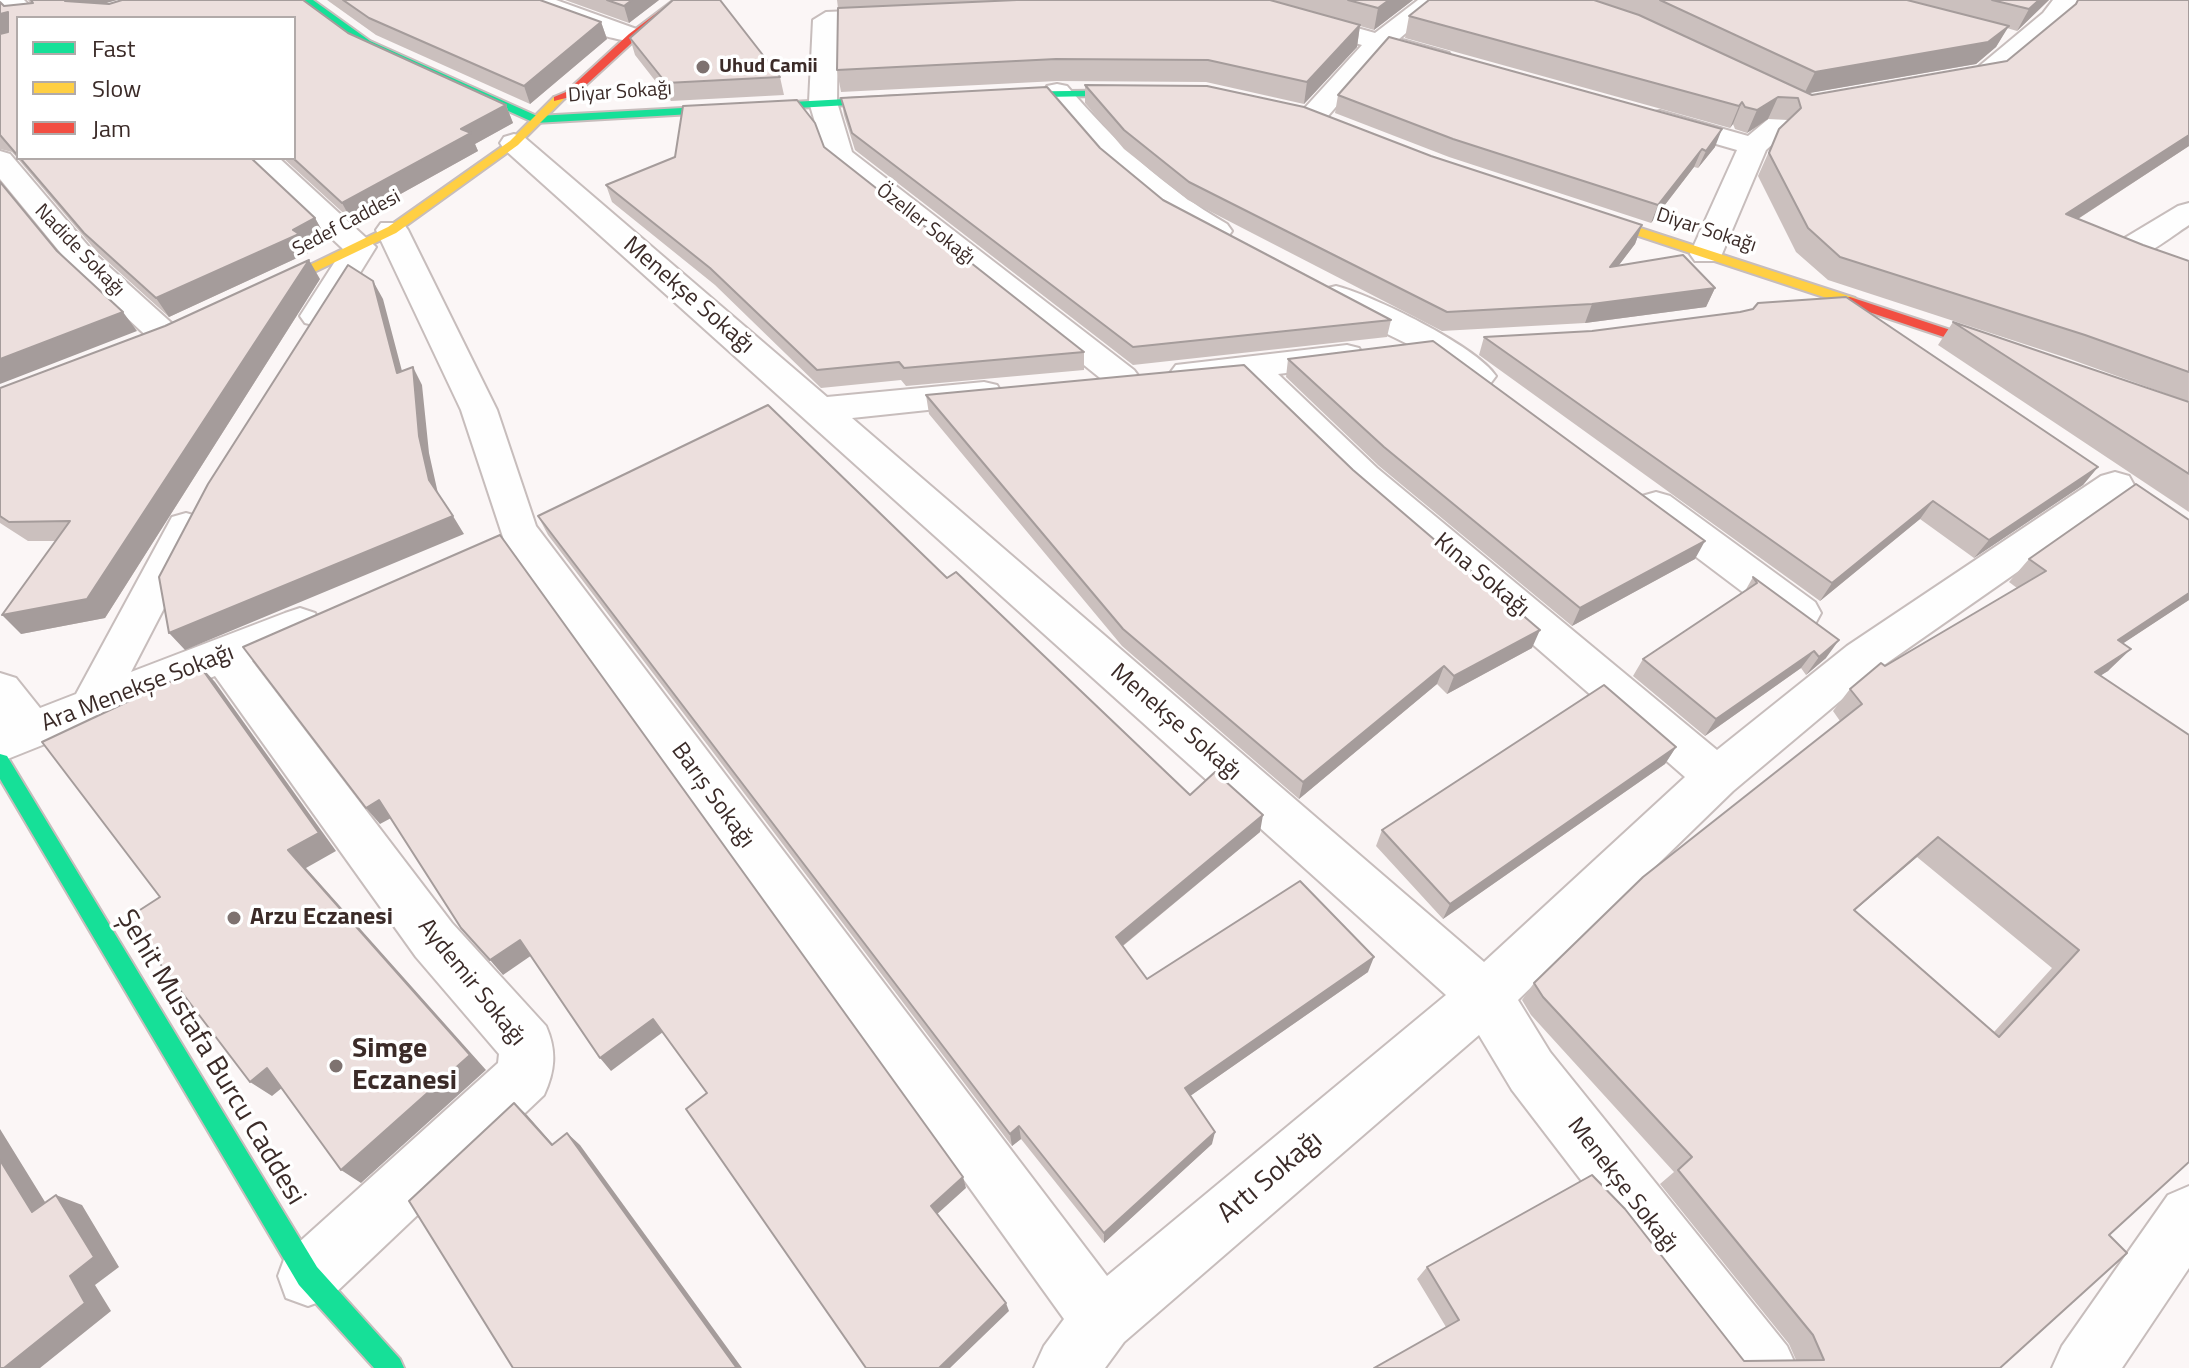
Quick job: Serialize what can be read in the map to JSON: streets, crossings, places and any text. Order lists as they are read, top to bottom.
{
  "streets": {
    "street": [
      "Diyar Sokağı",
      "Sedef Caddesi",
      "Özeller Sokağı",
      "Nadide Sokağı",
      "Menekşe Sokağı",
      "Kına Sokağı",
      "Ara Menekşe Sokağı",
      "Barış Sokağı",
      "Aydemir Sokağı",
      "Şehit Mustafa Burcu Caddesi",
      "Artı Sokağı"
    ]
  },
  "crossings": [
    ["Diyar Sokağı", "Sedef Caddesi"],
    ["Diyar Sokağı", "Özeller Sokağı"],
    ["Diyar Sokağı", "Menekşe Sokağı"],
    ["Sedef Caddesi", "Menekşe Sokağı"],
    ["Sedef Caddesi", "Barış Sokağı"],
    ["Menekşe Sokağı", "Artı Sokağı"],
    ["Kına Sokağı", "Artı Sokağı"],
    ["Ara Menekşe Sokağı", "Aydemir Sokağı"],
    ["Barış Sokağı", "Artı Sokağı"],
    ["Aydemir Sokağı", "Şehit Mustafa Burcu Caddesi"]
  ],
  "places": ["Uhud Camii", "Arzu Eczanesi", "Simge Eczanesi"],
  "legend": ["Fast", "Slow", "Jam"]
}
